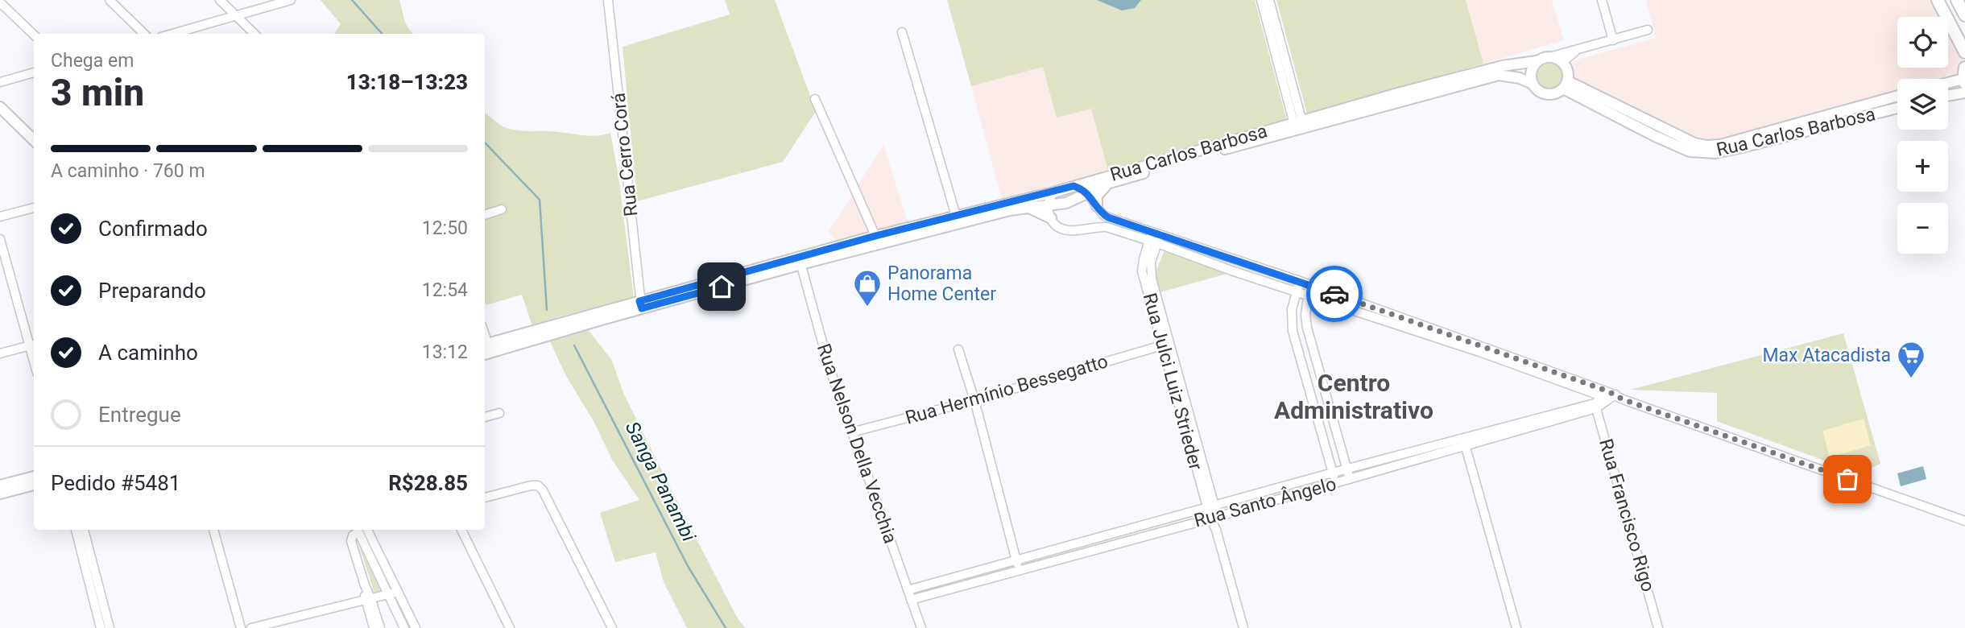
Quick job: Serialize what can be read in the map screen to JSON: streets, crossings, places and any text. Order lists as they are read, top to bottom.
{
  "streets": {
    "street": [
      "Rua Carlos Barbosa",
      "Rua Cerro Corá",
      "Rua Julci Luiz Strieder",
      "Rua Hermínio Bessegatto",
      "Rua Nelson Della Vecchia",
      "Rua Santo Ângelo",
      "Rua Francisco Rigo"
    ]
  },
  "crossings": [
    ["Rua Carlos Barbosa", "Rua Cerro Corá"],
    ["Rua Carlos Barbosa", "Rua Nelson Della Vecchia"],
    ["Rua Julci Luiz Strieder", "Rua Hermínio Bessegatto"],
    ["Rua Julci Luiz Strieder", "Rua Santo Ângelo"],
    ["Rua Hermínio Bessegatto", "Rua Nelson Della Vecchia"],
    ["Rua Nelson Della Vecchia", "Rua Santo Ângelo"],
    ["Rua Santo Ângelo", "Rua Francisco Rigo"]
  ],
  "districts": ["Centro Administrativo"],
  "water": ["Sanga Panambi"],
  "places": {
    "shop": ["Panorama Home Center"],
    "supermarket": ["Max Atacadista"]
  },
  "page": {
    "map_buttons": ["+", "−"],
    "heading": ["3 min", "Chega em", "13:18–13:23"],
    "panel": ["Pedido #5481", "R$28.85"],
    "bar": "A caminho · 760 m",
    "list": [
      ["Confirmado", "12:50"],
      ["Preparando", "12:54"],
      ["A caminho", "13:12"],
      "Entregue"
    ]
  }
}
